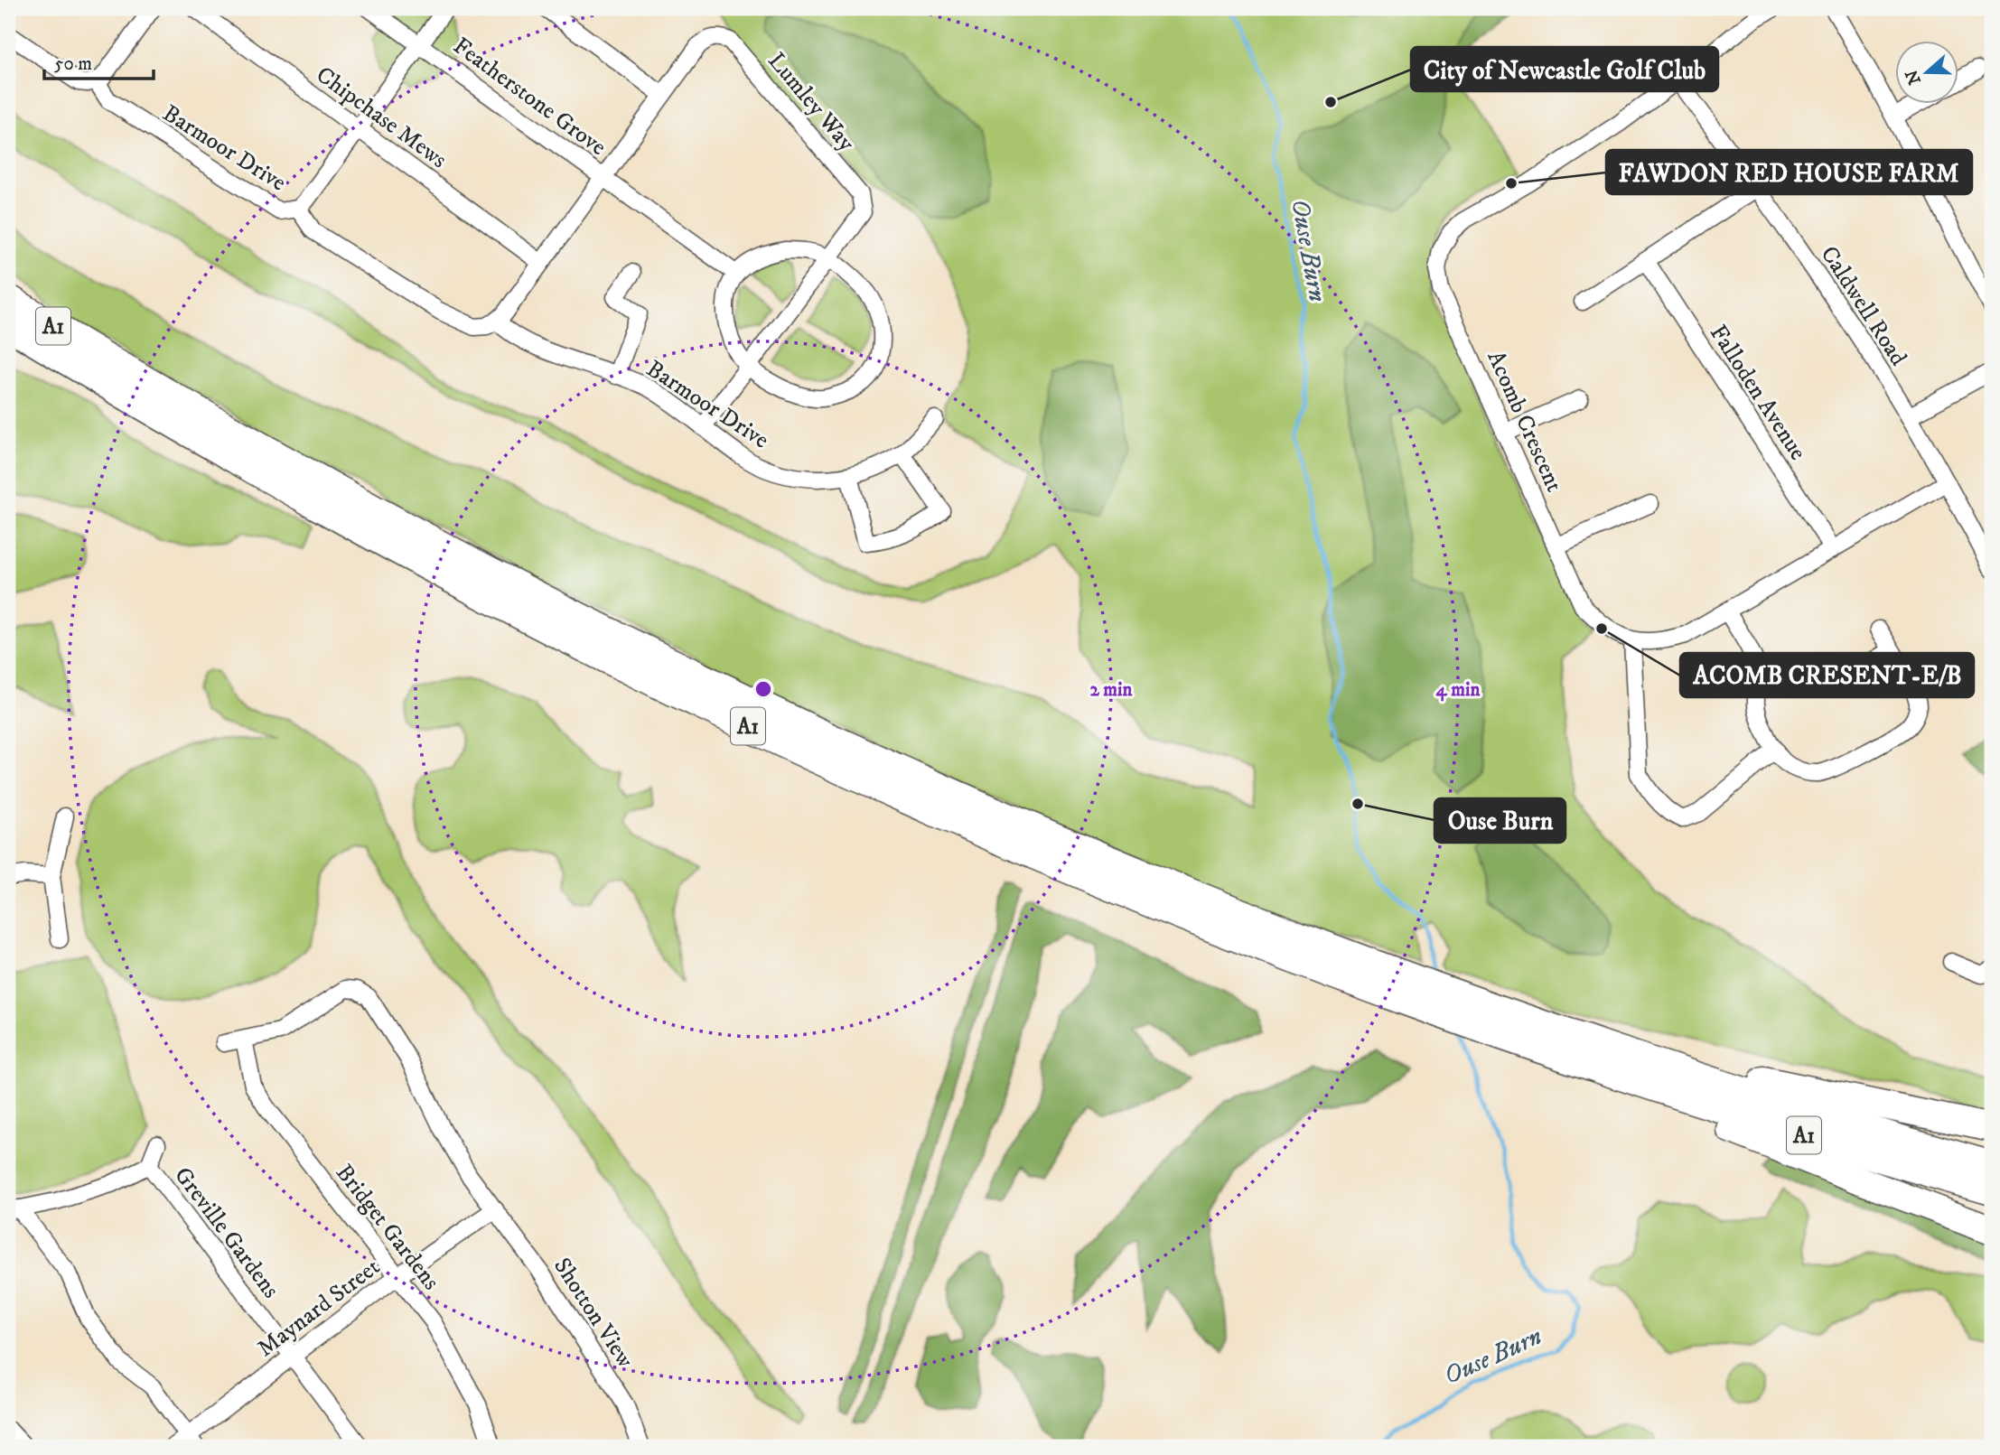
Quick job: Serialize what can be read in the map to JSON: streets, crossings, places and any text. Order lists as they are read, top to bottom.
{
  "streets": {
    "highway": ["A1"],
    "street": [
      "Featherstone Grove",
      "Lumley Way",
      "Chipchase Mews",
      "Barmoor Drive",
      "Caldwell Road",
      "Falloden Avenue",
      "Acomb Crescent",
      "Bridget Gardens",
      "Greville Gardens",
      "Maynard Street",
      "Shotton View"
    ]
  },
  "crossings": [
    ["Featherstone Grove", "Lumley Way"],
    ["Featherstone Grove", "Chipchase Mews"],
    ["Featherstone Grove", "Barmoor Drive"],
    ["Chipchase Mews", "Barmoor Drive"],
    ["Caldwell Road", "Acomb Crescent"],
    ["Falloden Avenue", "Acomb Crescent"],
    ["Bridget Gardens", "Maynard Street"],
    ["Greville Gardens", "Maynard Street"],
    ["Maynard Street", "Shotton View"]
  ],
  "water": ["Ouse Burn"],
  "places": [
    "City of Newcastle Golf Club",
    "FAWDON RED HOUSE FARM",
    "ACOMB CRESENT-E/B",
    "Ouse Burn"
  ],
  "scale_bar": "50 m",
  "north": "left",
  "rings": ["2 min", "4 min"]
}
